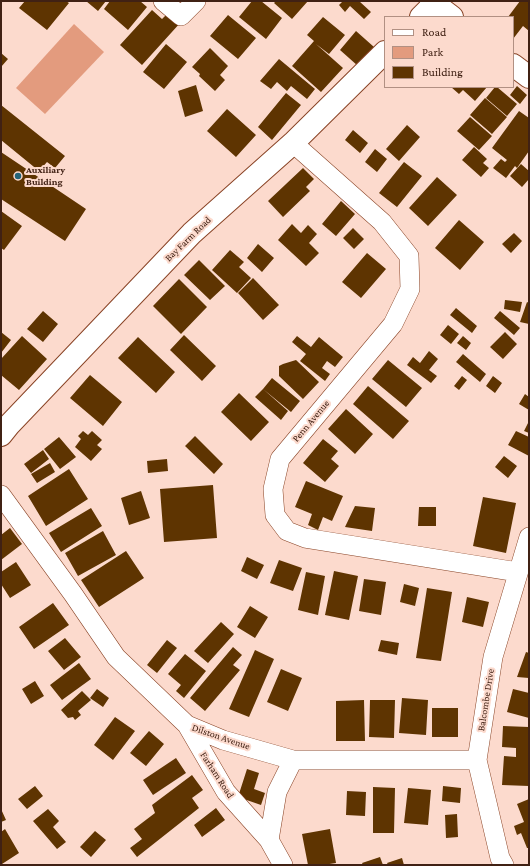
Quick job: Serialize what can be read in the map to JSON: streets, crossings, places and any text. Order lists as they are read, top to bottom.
{
  "streets": {
    "street": [
      "Bay Farm Road",
      "Penn Avenue",
      "Balcombe Drive",
      "Dilston Avenue",
      "Farham Road"
    ]
  },
  "crossings": [
    ["Bay Farm Road", "Penn Avenue"],
    ["Penn Avenue", "Balcombe Drive"],
    ["Balcombe Drive", "Dilston Avenue"],
    ["Dilston Avenue", "Farham Road"]
  ],
  "places": ["Auxiliary Building"],
  "legend": ["Road", "Park", "Building"]
}
